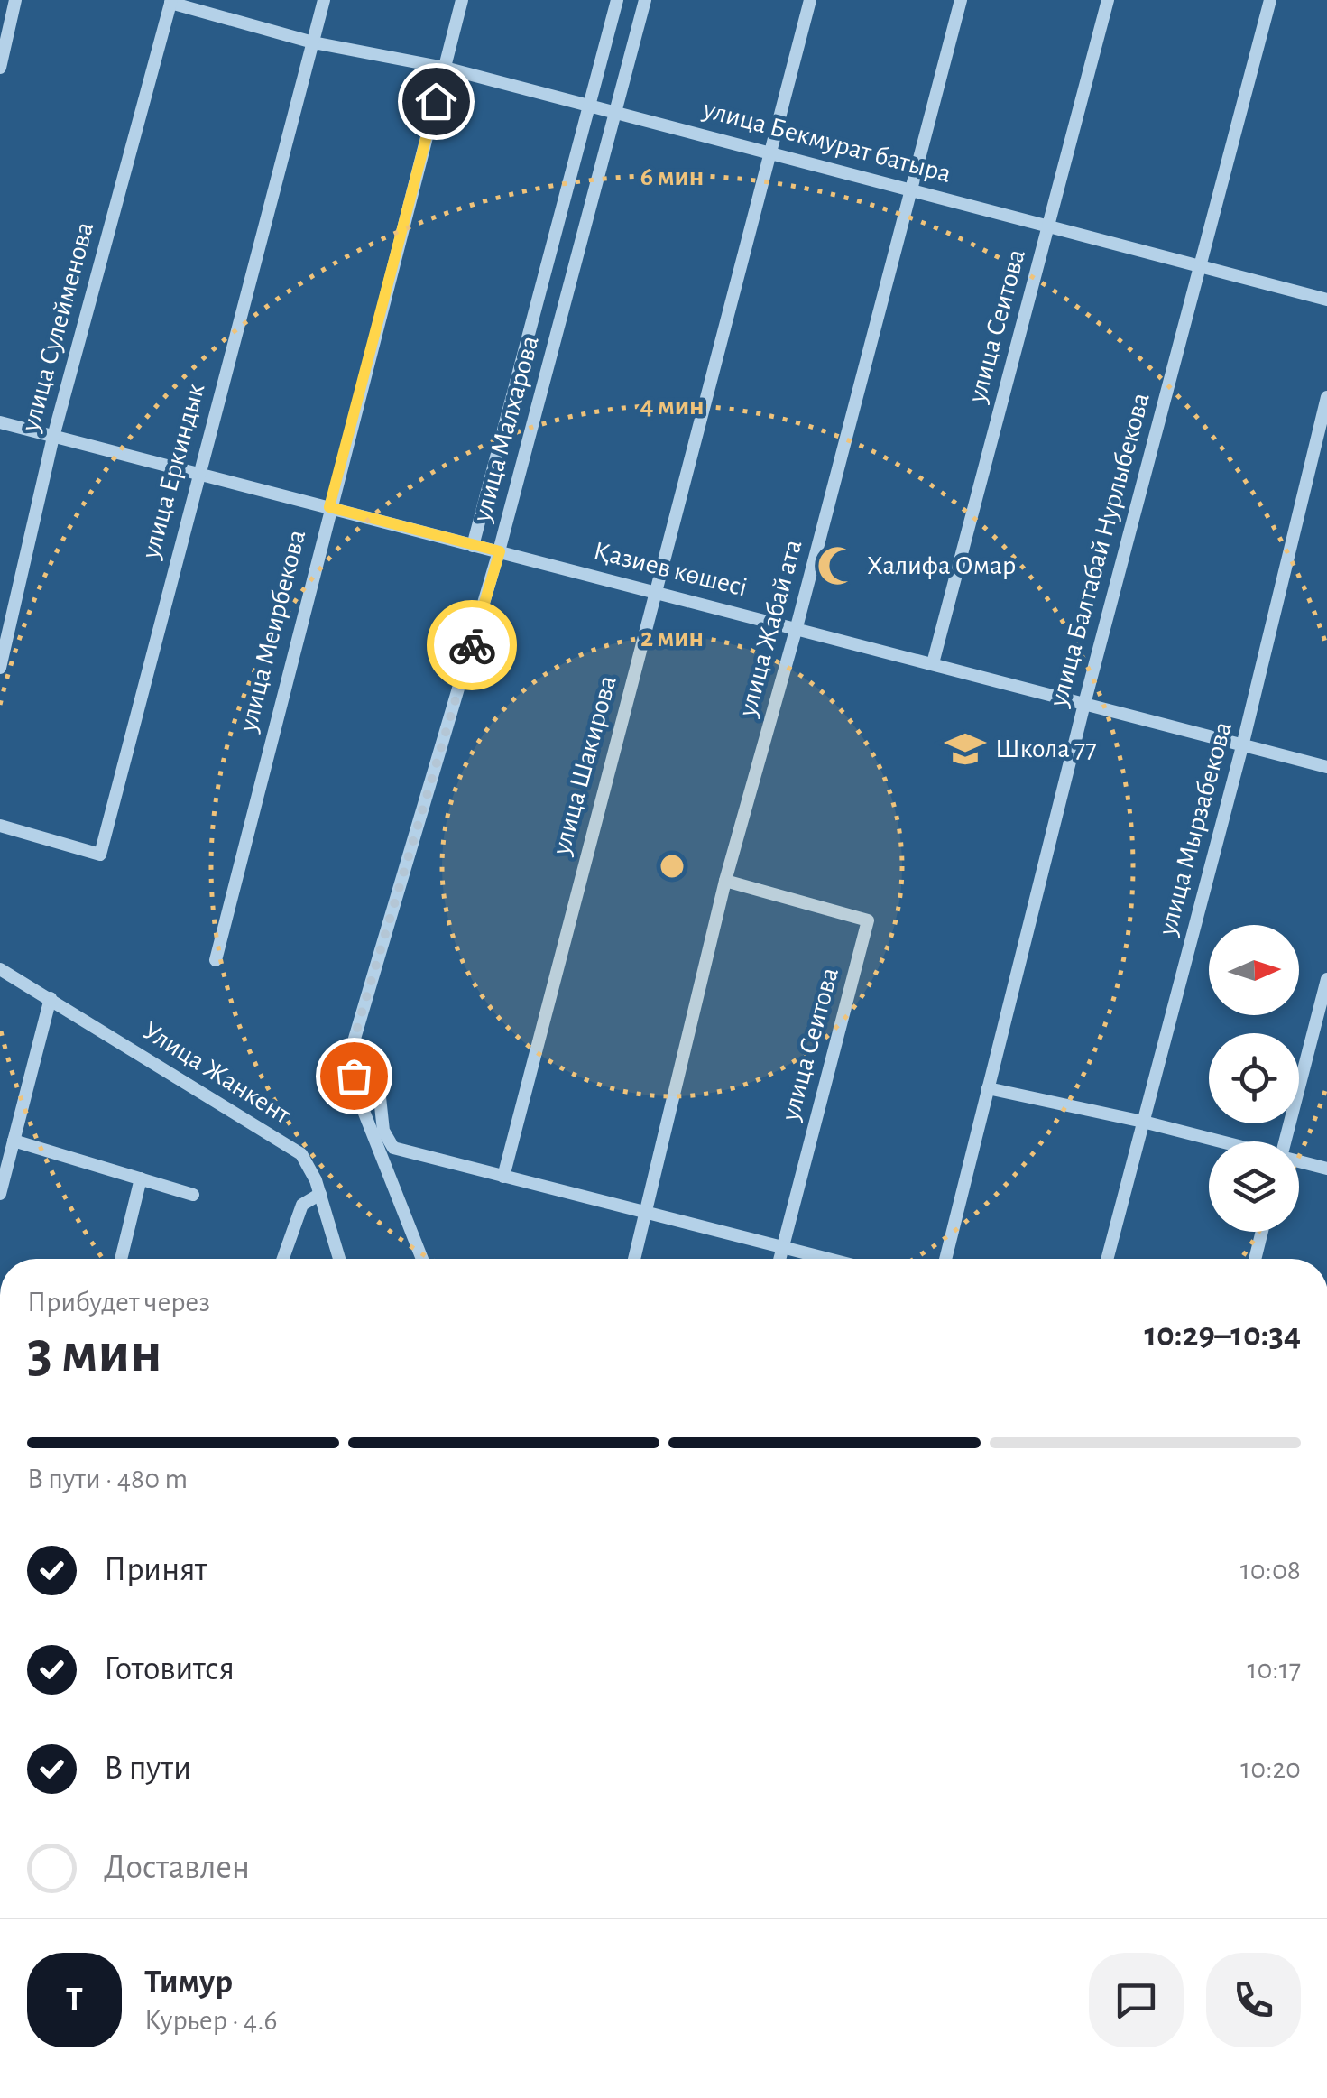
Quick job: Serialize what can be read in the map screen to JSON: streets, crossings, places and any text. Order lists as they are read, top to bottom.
{
  "streets": {
    "street": [
      "улица Бекмурат батыра",
      "улица Сеитова",
      "улица Сулейменова",
      "улица Малхарова",
      "улица Еркиндык",
      "улица Балтабай Нурлыбекова",
      "Қазиев көшесі",
      "улица Жабай ата",
      "улица Меирбекова",
      "улица Шакирова",
      "улица Мырзабекова",
      "Улица Жанкент"
    ]
  },
  "crossings": [
    ["улица Бекмурат батыра", "улица Сеитова"],
    ["улица Бекмурат батыра", "улица Сулейменова"],
    ["улица Бекмурат батыра", "улица Малхарова"],
    ["улица Бекмурат батыра", "улица Еркиндык"],
    ["улица Бекмурат батыра", "улица Балтабай Нурлыбекова"],
    ["улица Бекмурат батыра", "улица Жабай ата"],
    ["улица Бекмурат батыра", "улица Меирбекова"],
    ["улица Бекмурат батыра", "улица Шакирова"],
    ["улица Сеитова", "Қазиев көшесі"],
    ["улица Сеитова", "улица Жабай ата"],
    ["улица Сулейменова", "Қазиев көшесі"],
    ["улица Малхарова", "Қазиев көшесі"],
    ["улица Еркиндык", "Қазиев көшесі"],
    ["улица Балтабай Нурлыбекова", "Қазиев көшесі"],
    ["Қазиев көшесі", "улица Жабай ата"],
    ["Қазиев көшесі", "улица Меирбекова"],
    ["Қазиев көшесі", "улица Шакирова"],
    ["Қазиев көшесі", "улица Мырзабекова"]
  ],
  "places": {
    "mosque": ["Халифа Омар"],
    "school or university": ["Школа 77"]
  },
  "north": "right",
  "page": {
    "heading": ["3 мин", "Прибудет через", "10:29–10:34"],
    "panel": ["Тимур", "Курьер · 4.6"],
    "bar": "В пути · 480 m",
    "list": [
      ["Принят", "10:08"],
      ["Готовится", "10:17"],
      ["В пути", "10:20"],
      "Доставлен"
    ],
    "round": "Т"
  },
  "rings": ["6 мин", "4 мин", "2 мин"]
}
